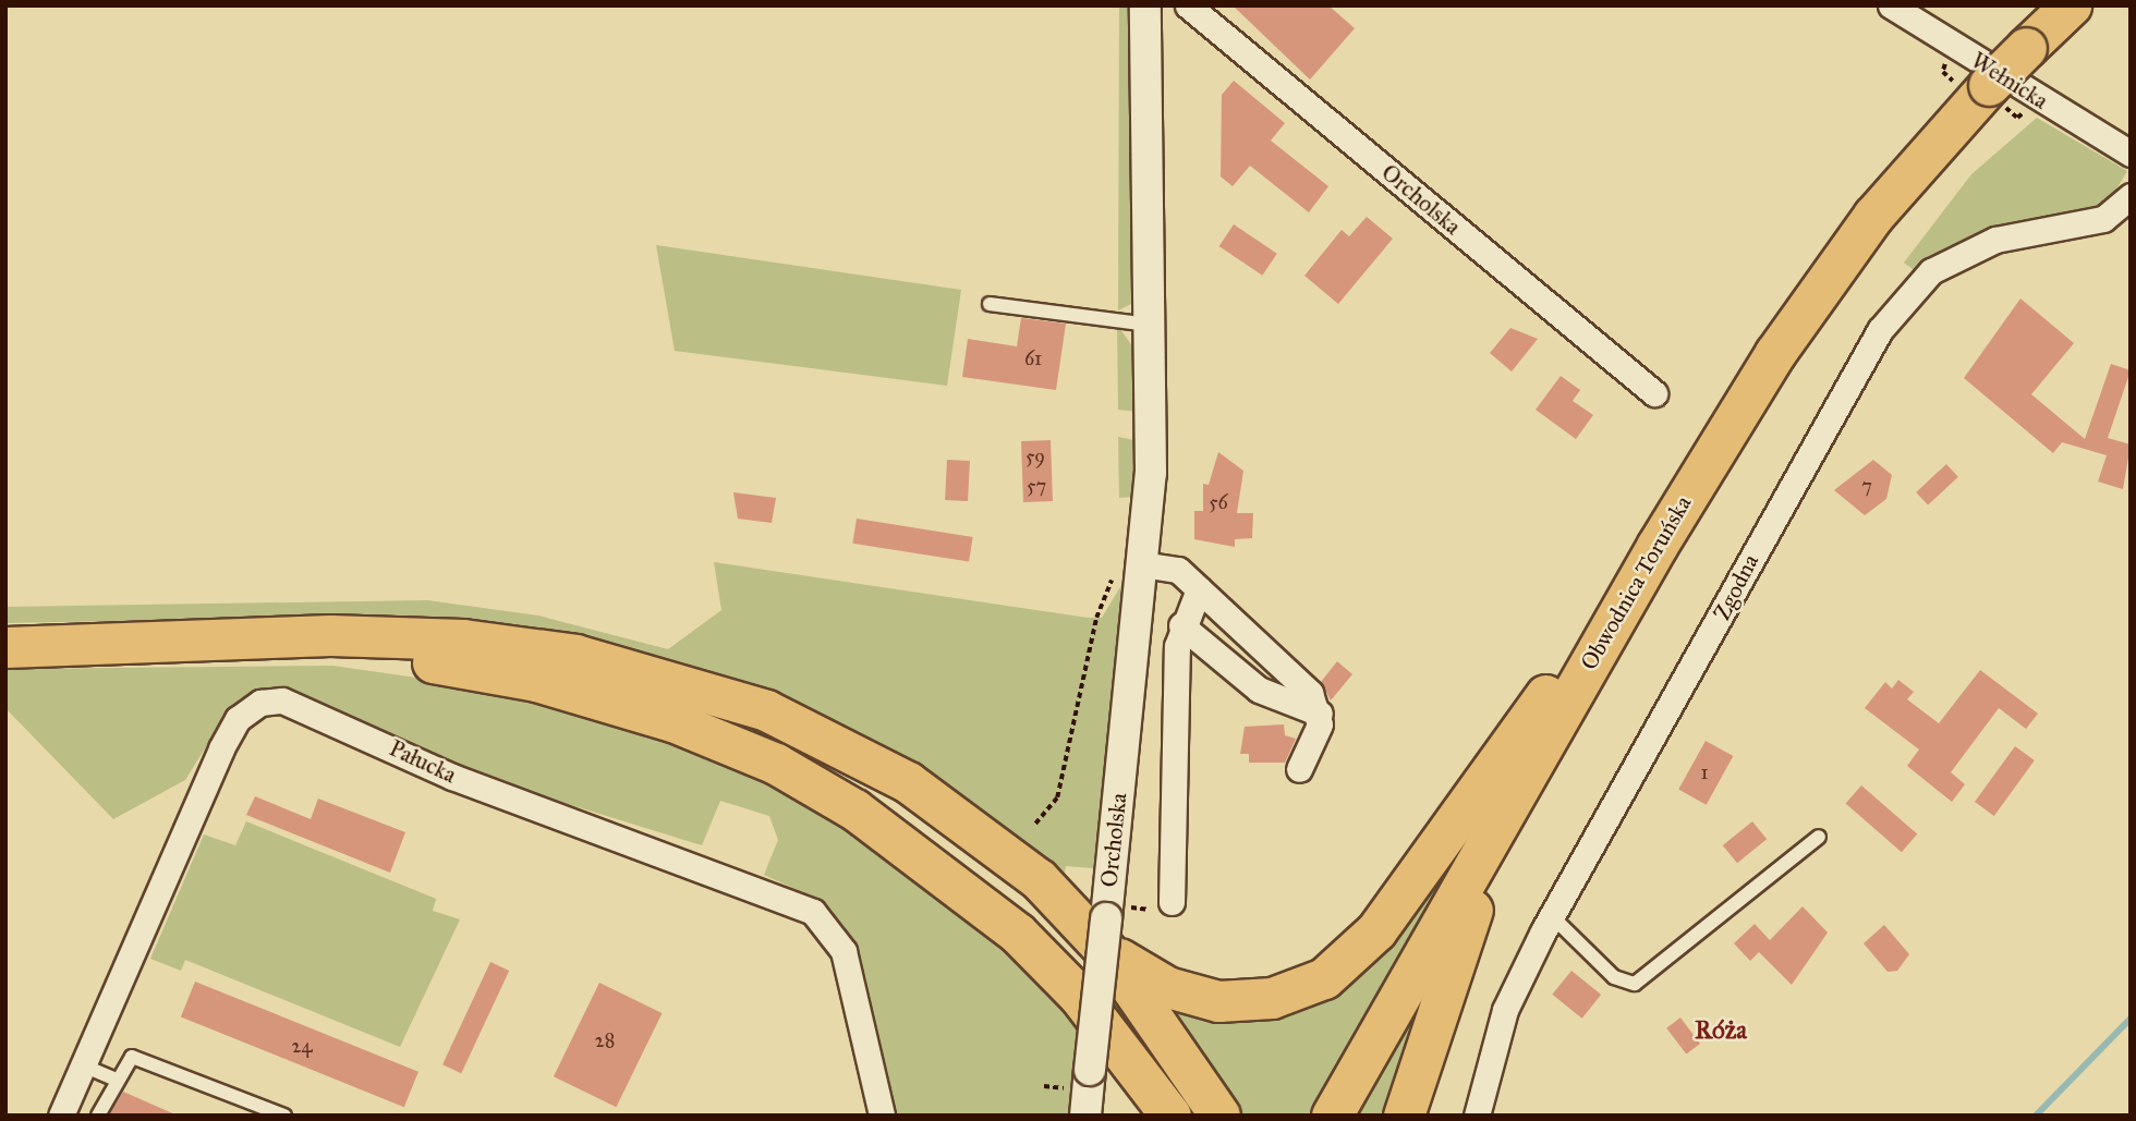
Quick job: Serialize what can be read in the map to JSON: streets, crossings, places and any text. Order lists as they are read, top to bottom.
{
  "streets": {
    "main road": ["Obwodnica Toruńska"],
    "street": [
      "Wełnicka",
      "Orcholska",
      "Zgodna",
      "Pałucka"
    ]
  },
  "districts": ["Róża"],
  "house_numbers": [
    "61",
    "59",
    "57",
    "7",
    "56",
    "1",
    "28",
    "24"
  ]
}
